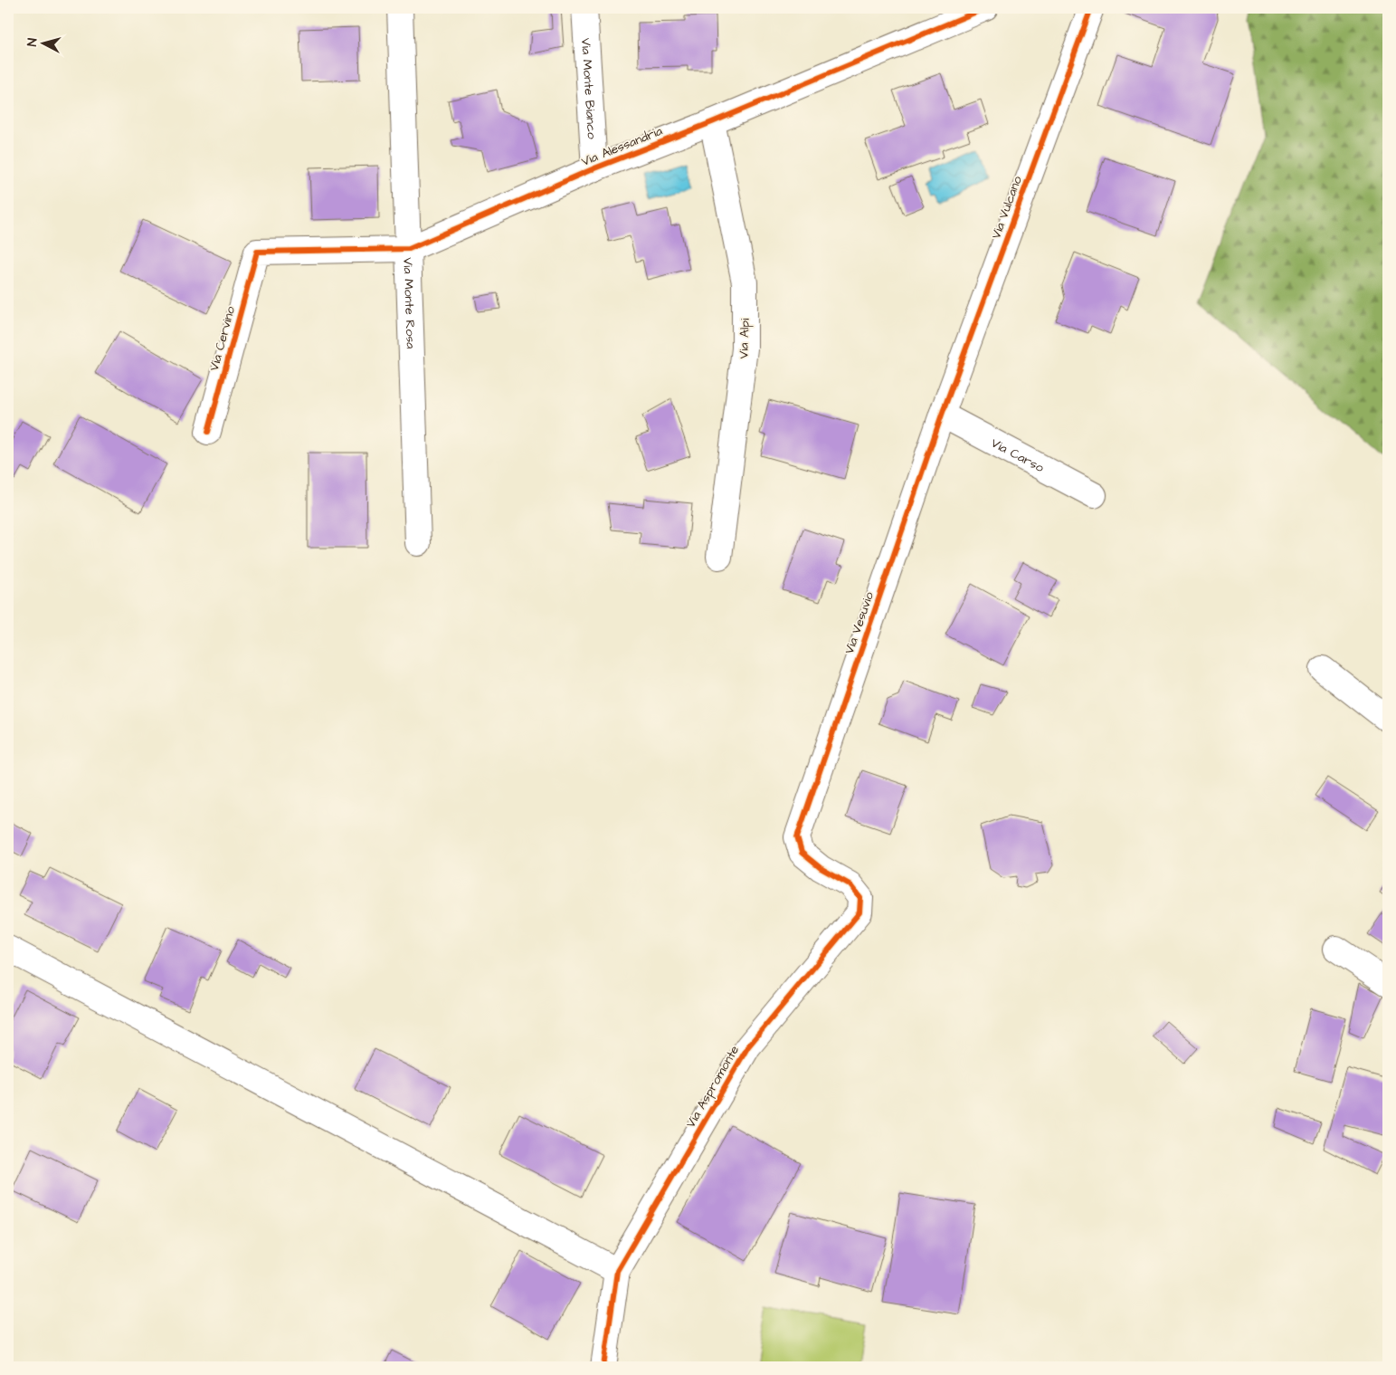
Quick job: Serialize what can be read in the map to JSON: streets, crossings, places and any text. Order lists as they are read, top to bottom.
{
  "streets": {
    "street": [
      "Via Monte Bianco",
      "Via Alessandria",
      "Via Vulcano",
      "Via Monte Rosa",
      "Via Cervino",
      "Via Alpi",
      "Via Carso",
      "Via Vesuvio",
      "Via Aspromonte"
    ]
  },
  "crossings": [
    ["Via Monte Bianco", "Via Alessandria"],
    ["Via Alessandria", "Via Monte Rosa"],
    ["Via Alessandria", "Via Cervino"],
    ["Via Alessandria", "Via Alpi"],
    ["Via Vulcano", "Via Carso"],
    ["Via Vulcano", "Via Vesuvio"],
    ["Via Carso", "Via Vesuvio"],
    ["Via Vesuvio", "Via Aspromonte"]
  ],
  "north": "left"
}
